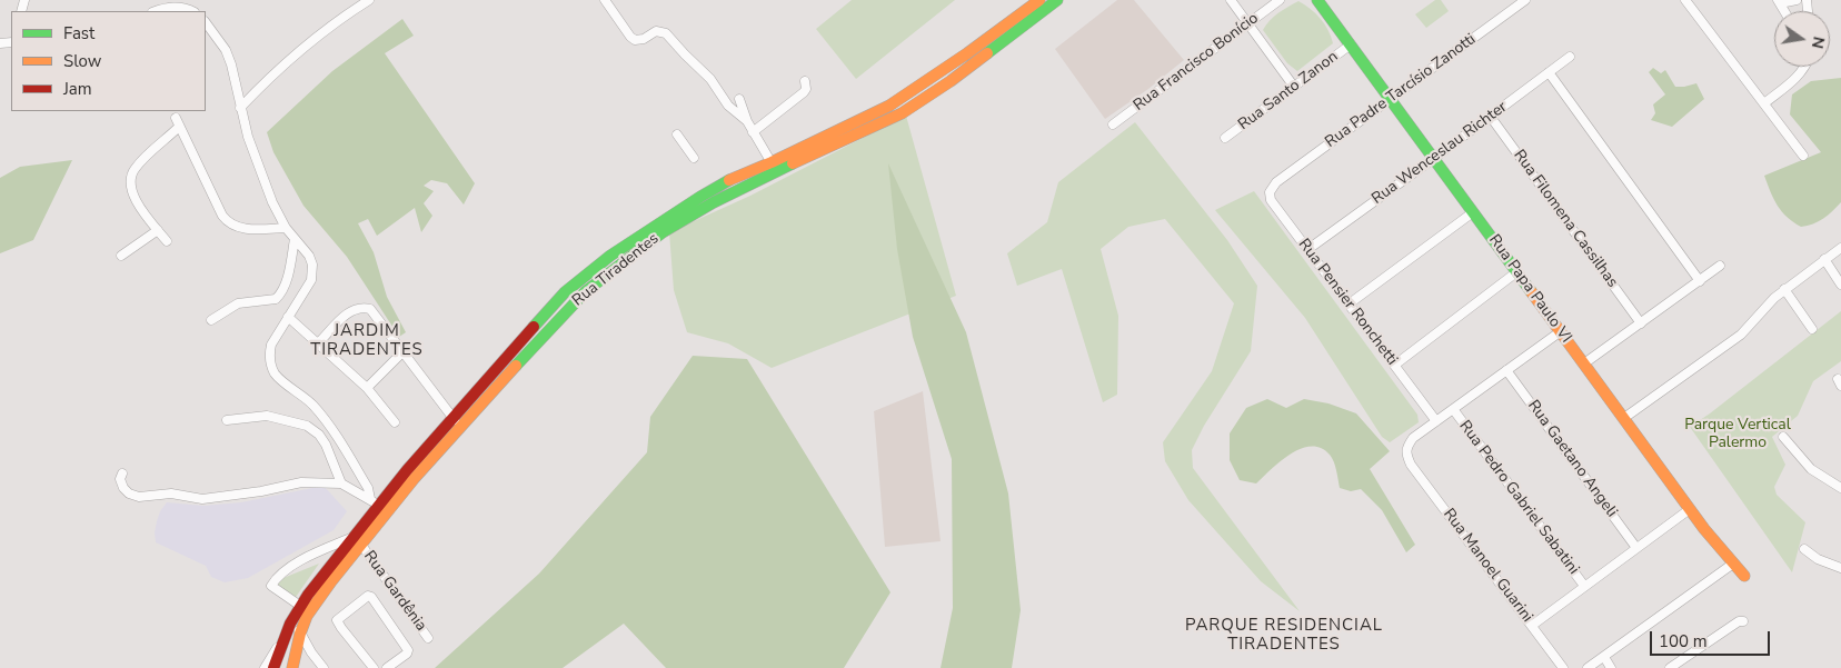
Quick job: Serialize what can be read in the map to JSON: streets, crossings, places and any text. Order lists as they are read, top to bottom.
{
  "streets": {
    "street": [
      "Rua Francisco Bonício",
      "Rua Santo Zanon",
      "Rua Padre Tarcísio Zanotti",
      "Rua Wenceslau Richter",
      "Rua Filomena Cassilhas",
      "Rua Tiradentes",
      "Rua Papa Paulo VI",
      "Rua Pensier Ronchetti",
      "Rua Gaetano Angeli",
      "Rua Pedro Gabriel Sabatini",
      "Rua Manoel Guarini",
      "Rua Gardênia"
    ]
  },
  "crossings": [
    ["Rua Santo Zanon", "Rua Papa Paulo VI"],
    ["Rua Padre Tarcísio Zanotti", "Rua Papa Paulo VI"],
    ["Rua Padre Tarcísio Zanotti", "Rua Pensier Ronchetti"],
    ["Rua Wenceslau Richter", "Rua Filomena Cassilhas"],
    ["Rua Wenceslau Richter", "Rua Papa Paulo VI"],
    ["Rua Wenceslau Richter", "Rua Pensier Ronchetti"],
    ["Rua Tiradentes", "Rua Gardênia"],
    ["Rua Pensier Ronchetti", "Rua Manoel Guarini"]
  ],
  "districts": ["JARDIM TIRADENTES", "PARQUE RESIDENCIAL TIRADENTES"],
  "parks": ["Parque Vertical Palermo"],
  "legend": ["Fast", "Slow", "Jam"],
  "scale_bar": "100 m",
  "north": "right"
}
